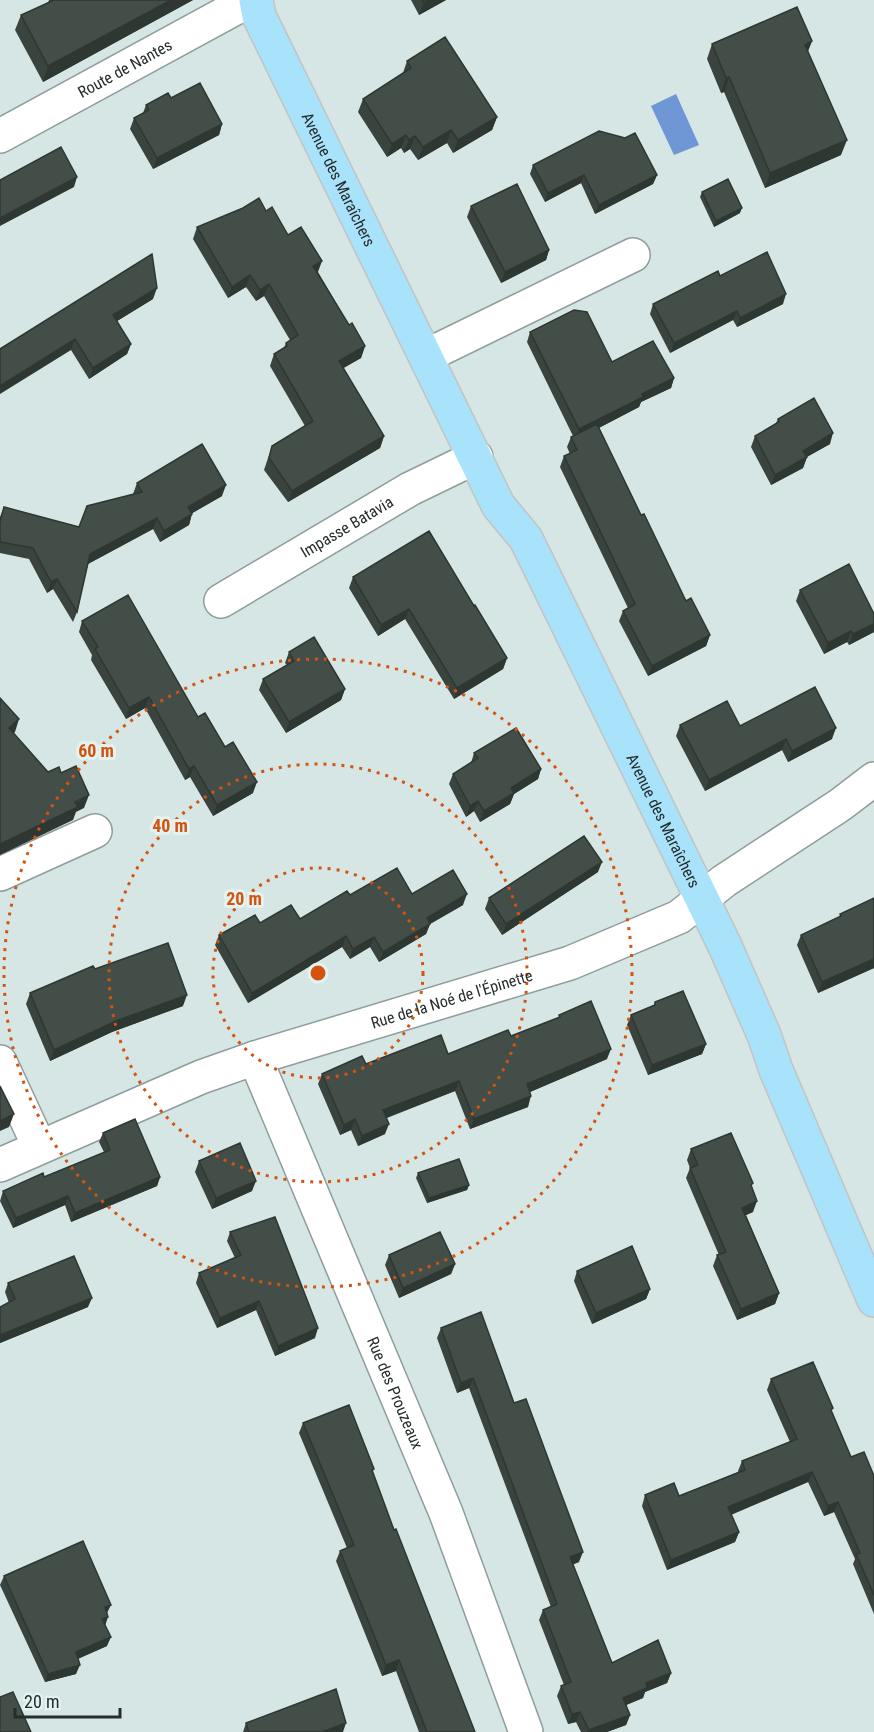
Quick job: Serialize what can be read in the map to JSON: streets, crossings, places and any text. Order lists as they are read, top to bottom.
{
  "streets": {
    "main road": ["Avenue des Maraîchers"],
    "street": [
      "Route de Nantes",
      "Impasse Batavia",
      "Rue de la Noé de l'Épinette",
      "Rue des Prouzeaux"
    ]
  },
  "crossings": [
    ["Avenue des Maraîchers", "Impasse Batavia"],
    ["Avenue des Maraîchers", "Rue de la Noé de l'Épinette"],
    ["Rue de la Noé de l'Épinette", "Rue des Prouzeaux"]
  ],
  "scale_bar": "20 m",
  "rings": ["60 m", "40 m", "20 m"]
}
